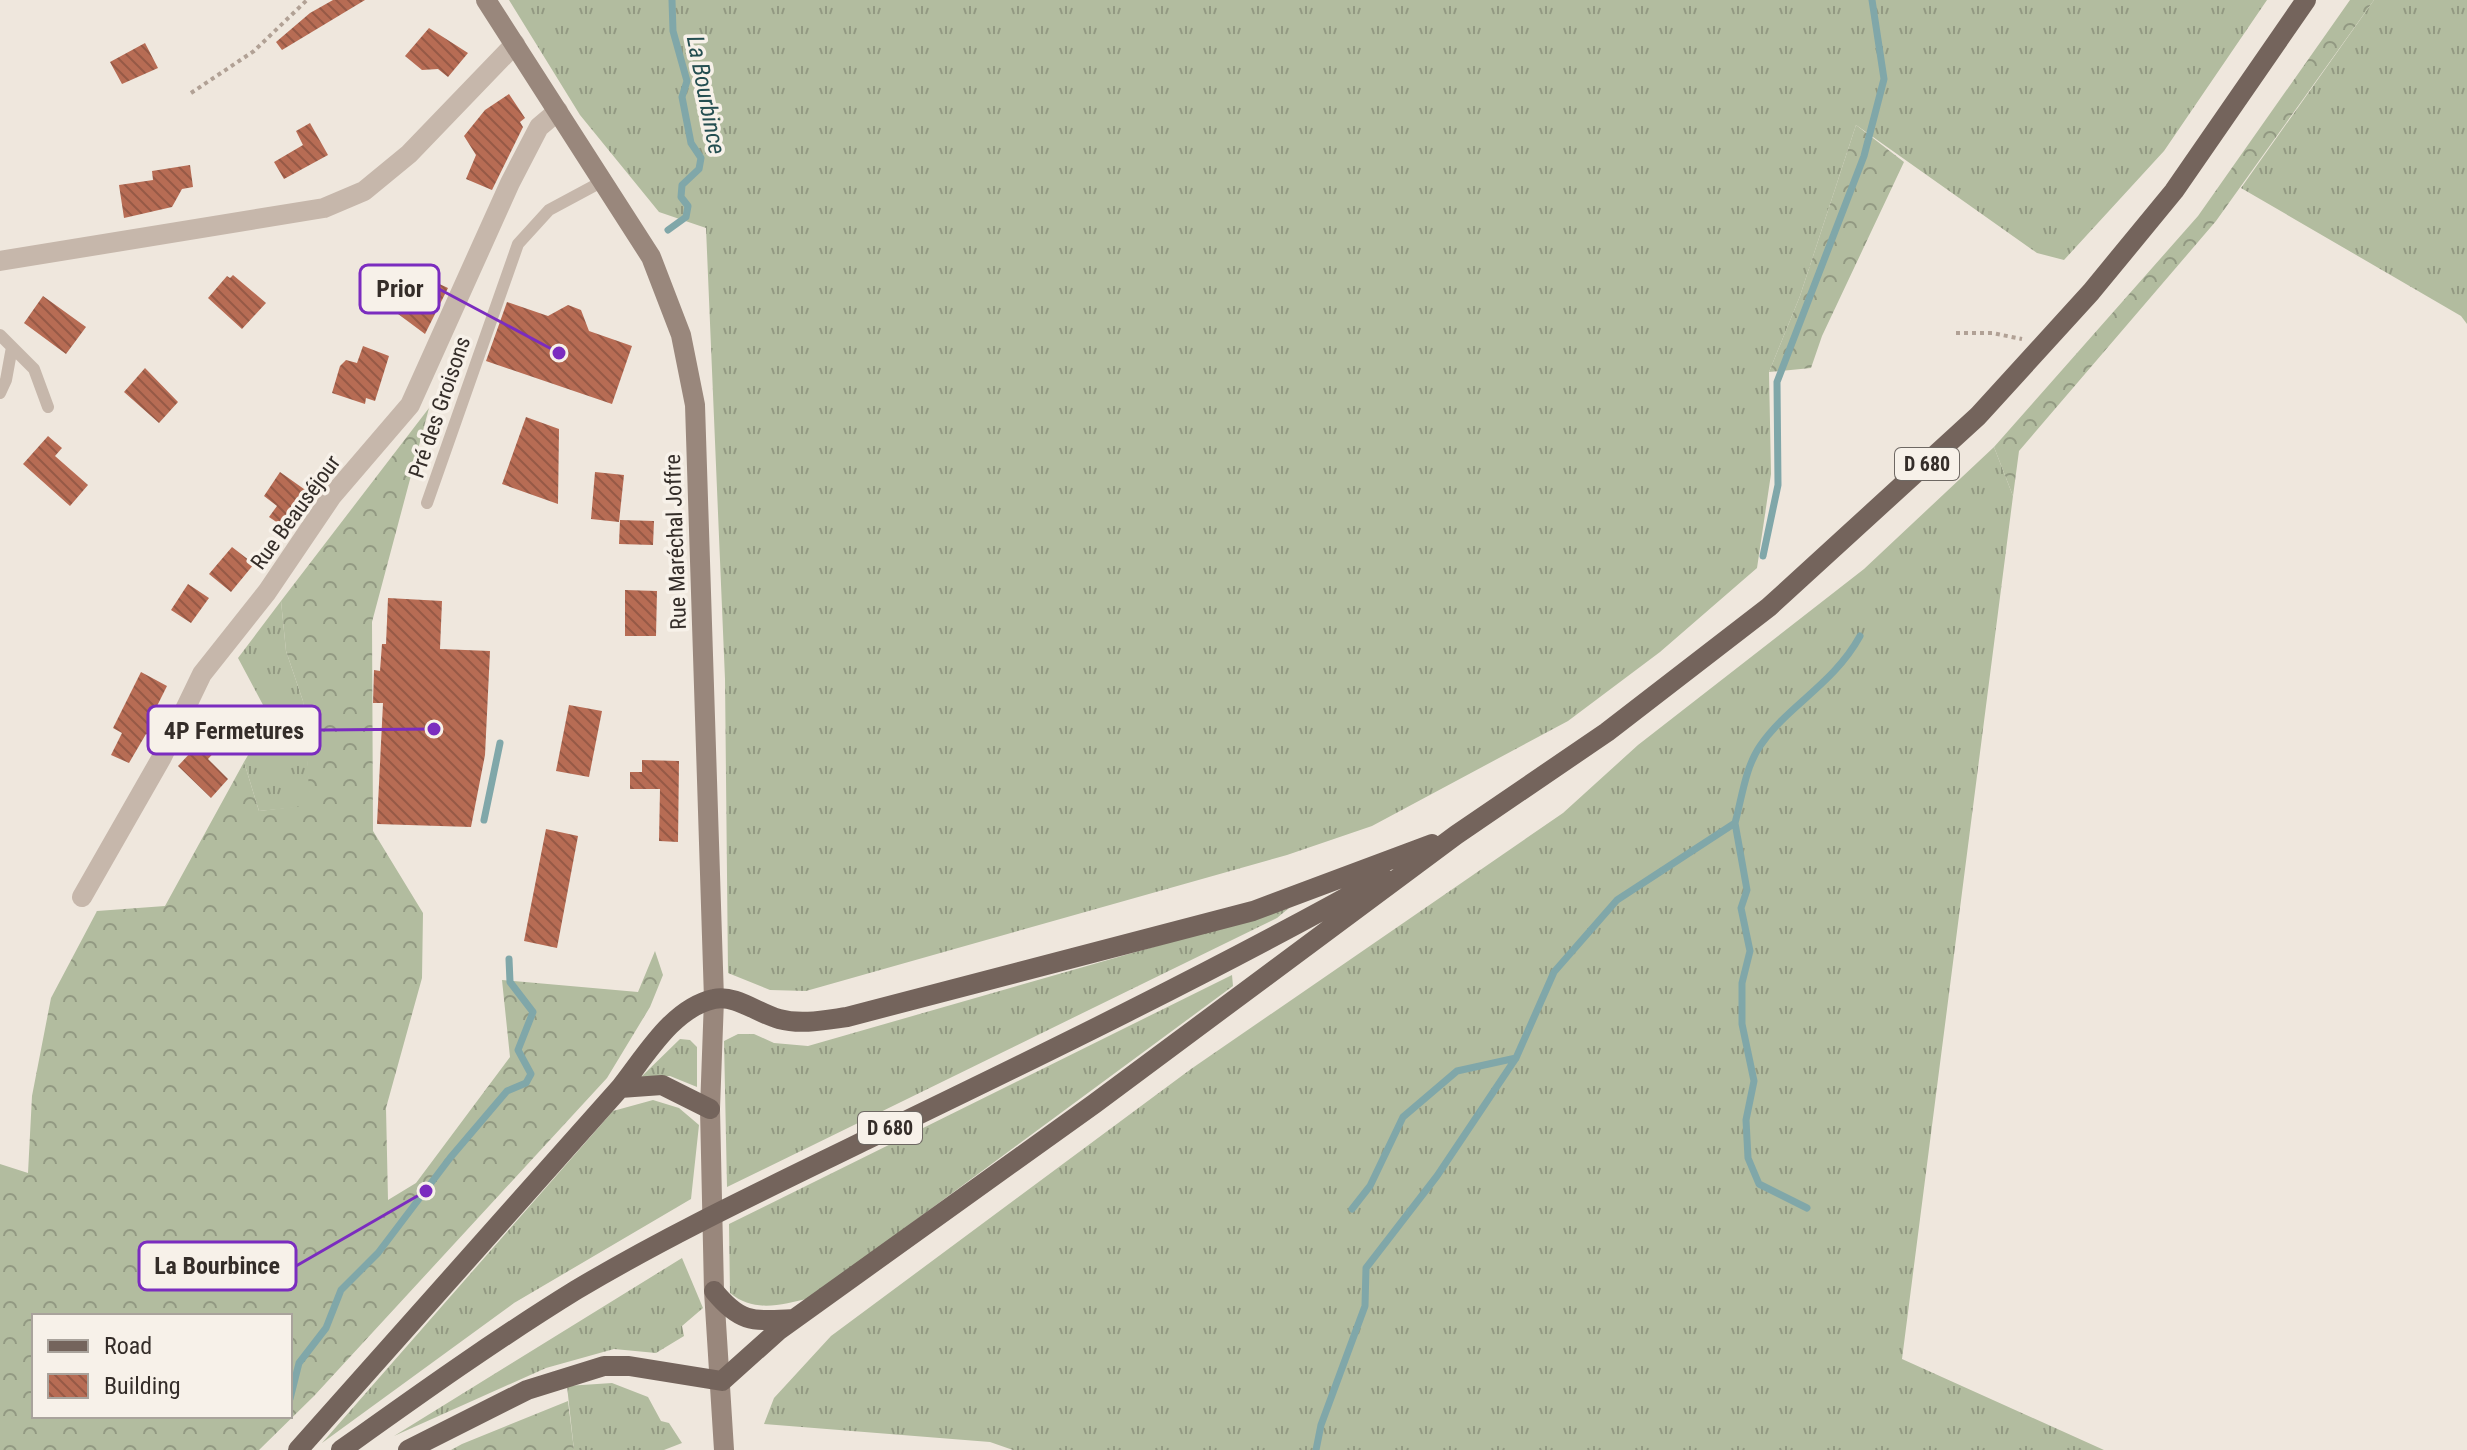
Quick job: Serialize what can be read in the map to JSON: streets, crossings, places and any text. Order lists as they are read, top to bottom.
{
  "streets": {
    "main road": ["D 680", "Rue Maréchal Joffre"],
    "street": ["Rue Beauséjour"],
    "lane": ["Pré des Groisons"]
  },
  "crossings": [
    ["Pré des Groisons", "Rue Maréchal Joffre"],
    ["Rue Beauséjour", "Rue Maréchal Joffre"]
  ],
  "water": ["La Bourbince"],
  "places": ["Prior", "4P Fermetures", "La Bourbince"],
  "legend": ["Road", "Building"]
}
